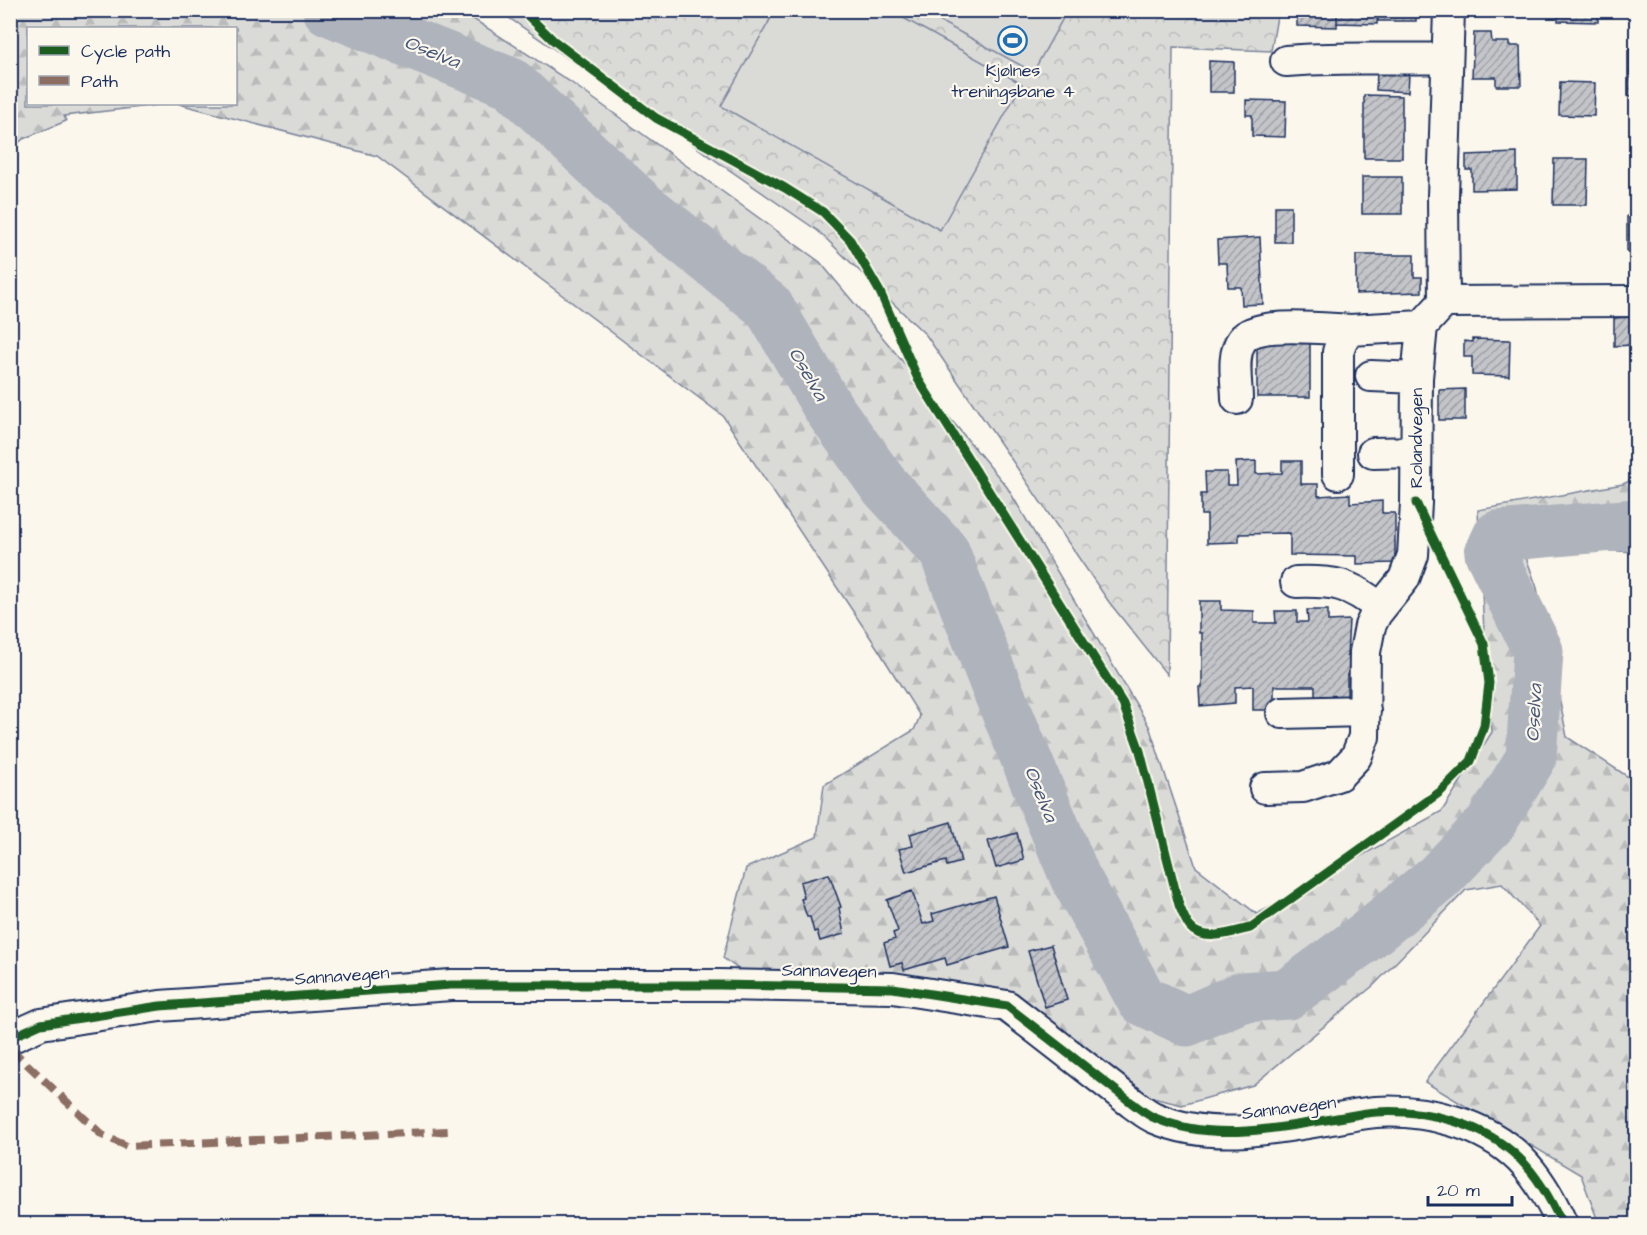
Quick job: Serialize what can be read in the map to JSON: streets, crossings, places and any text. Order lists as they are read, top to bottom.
{
  "streets": {
    "street": ["Rolandvegen", "Sannavegen"]
  },
  "water": ["Oselva"],
  "places": {
    "sports": ["Kjølnes treningsbane 4"]
  },
  "legend": ["Cycle path", "Path"],
  "scale_bar": "20 m"
}
